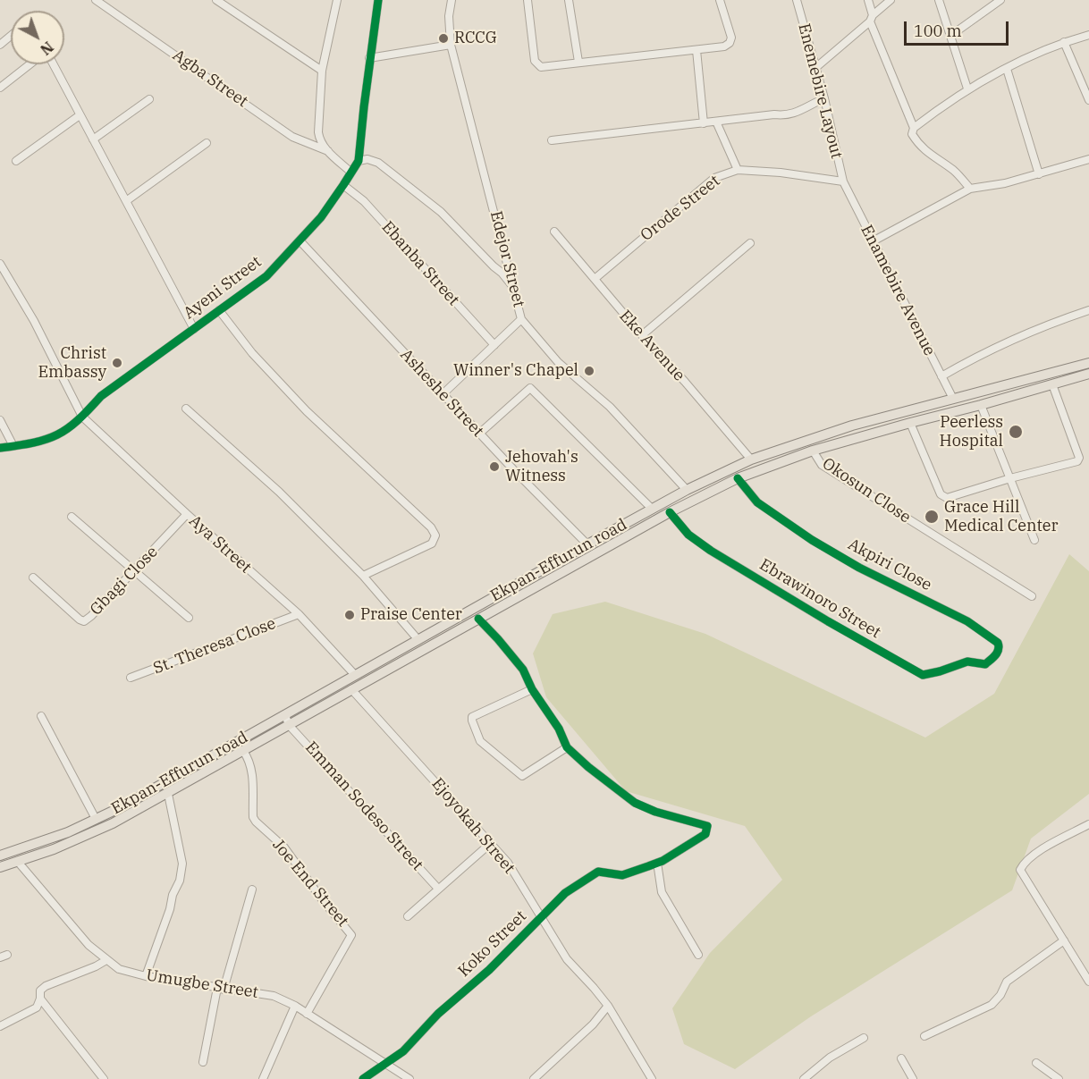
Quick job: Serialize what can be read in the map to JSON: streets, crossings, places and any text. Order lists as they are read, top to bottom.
{
  "streets": {
    "main road": ["Ekpan-Effurun road"],
    "street": [
      "Agba Street",
      "Enemebire Layout",
      "Orode Street",
      "Edejor Street",
      "Ebanba Street",
      "Ayeni Street",
      "Enamebire Avenue",
      "Eke Avenue",
      "Asheshe Street",
      "Okosun Close",
      "Aya Street",
      "Akpiri Close",
      "Gbagi Close",
      "Ebrawinoro Street",
      "St. Theresa Close",
      "Emman Sodeso Street",
      "Ejoyokah Street",
      "Joe End Street",
      "Koko Street",
      "Umugbe Street"
    ]
  },
  "crossings": [
    ["Enemebire Layout", "Orode Street"],
    ["Enemebire Layout", "Enamebire Avenue"],
    ["Orode Street", "Enamebire Avenue"],
    ["Orode Street", "Eke Avenue"],
    ["Edejor Street", "Ekpan-Effurun road"],
    ["Ebanba Street", "Ayeni Street"],
    ["Ayeni Street", "Asheshe Street"],
    ["Ayeni Street", "Aya Street"],
    ["Enamebire Avenue", "Ekpan-Effurun road"],
    ["Eke Avenue", "Ekpan-Effurun road"],
    ["Asheshe Street", "Ekpan-Effurun road"],
    ["Aya Street", "Ekpan-Effurun road"],
    ["Aya Street", "Gbagi Close"],
    ["Aya Street", "St. Theresa Close"],
    ["Akpiri Close", "Ebrawinoro Street"],
    ["Ejoyokah Street", "Koko Street"],
    ["Joe End Street", "Umugbe Street"],
    ["Koko Street", "Umugbe Street"]
  ],
  "places": [
    "RCCG",
    "Christ Embassy",
    "Winner's Chapel",
    "Peerless Hospital",
    "Jehovah's Witness",
    "Grace Hill Medical Center",
    "Praise Center"
  ],
  "scale_bar": "100 m",
  "north": "bottom right"
}
